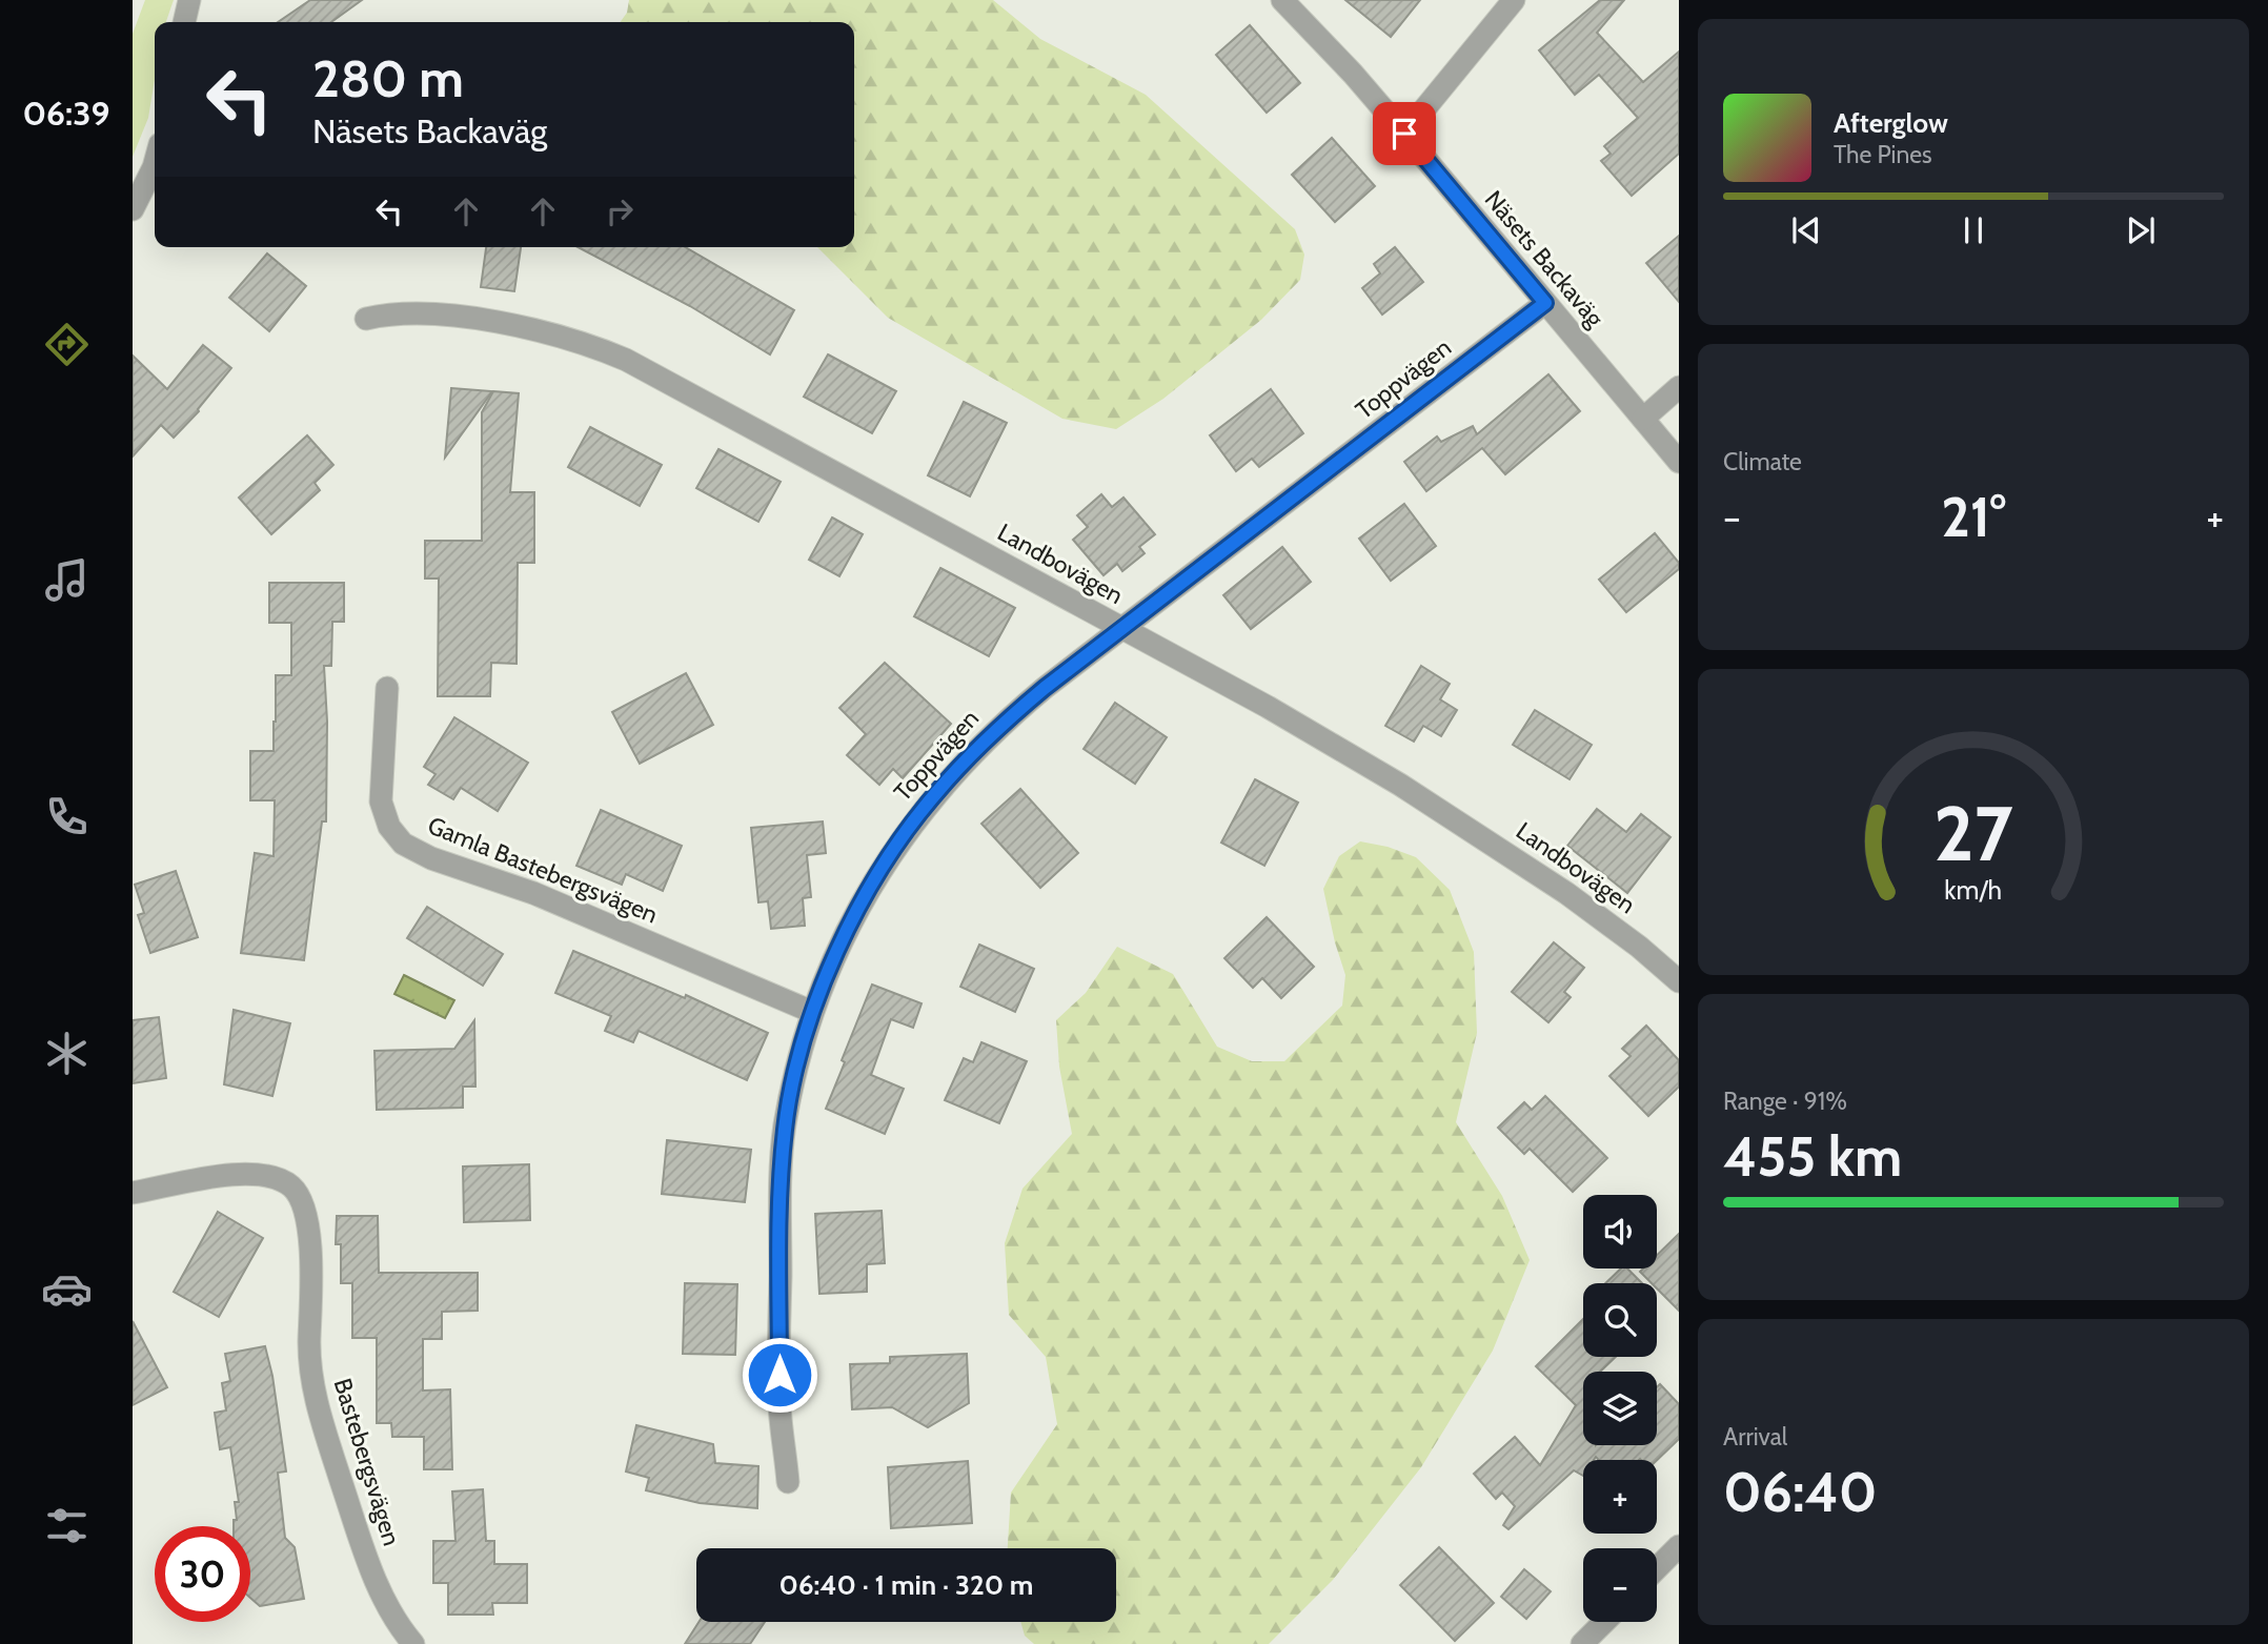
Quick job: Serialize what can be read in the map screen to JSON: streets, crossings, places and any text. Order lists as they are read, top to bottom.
{
  "streets": {
    "street": [
      "Näsets Backaväg",
      "Toppvägen",
      "Landbovägen",
      "Gamla Bastebergsvägen",
      "Bastebergsvägen"
    ]
  },
  "crossings": [
    ["Näsets Backaväg", "Toppvägen"],
    ["Toppvägen", "Landbovägen"],
    ["Toppvägen", "Gamla Bastebergsvägen"]
  ],
  "page": {
    "tabs": "06:39",
    "turn": ["280 m", "Näsets Backaväg"],
    "song": ["Afterglow", "The Pines"],
    "tile": [
      "Climate",
      ["Range · 91%", "455 km"],
      ["Arrival", "06:40"]
    ],
    "heat": ["−", "21°", "+"],
    "map_buttons": ["+", "−"],
    "limit": "30",
    "trip": "06:40 · 1 min · 320 m",
    "gauge": ["27", "km/h"]
  }
}
